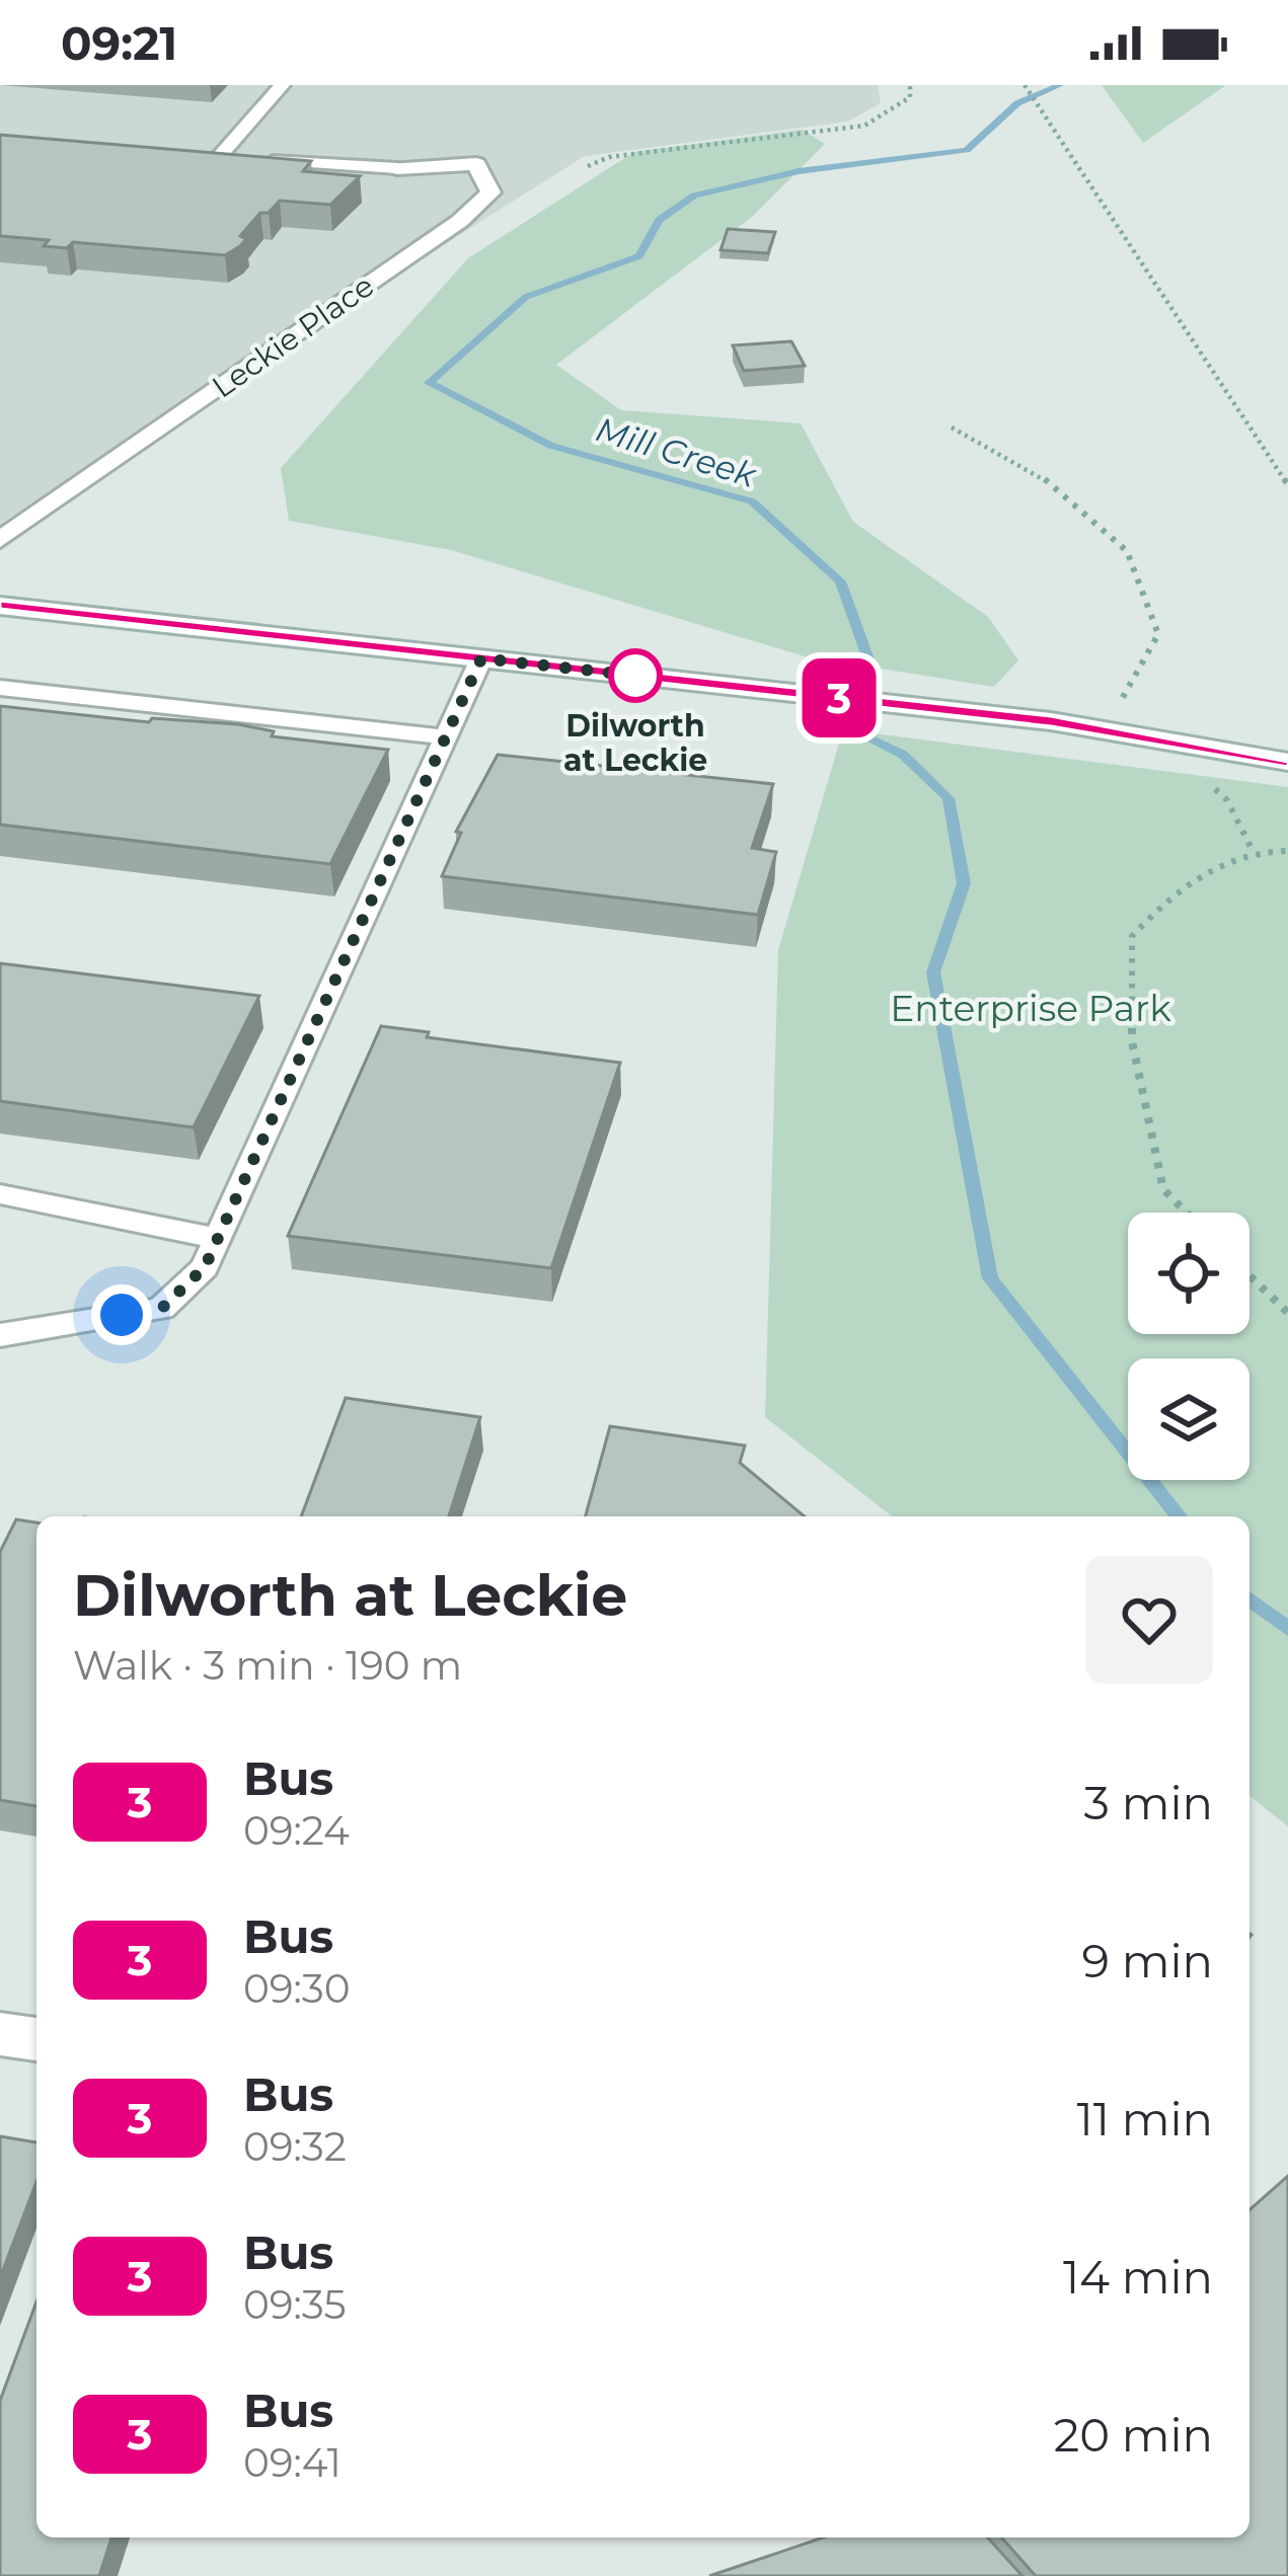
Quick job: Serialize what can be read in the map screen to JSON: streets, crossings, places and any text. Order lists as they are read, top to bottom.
{
  "streets": {
    "main road": ["Leckie Place"]
  },
  "water": ["Mill Creek"],
  "parks": ["Enterprise Park"],
  "places": ["Dilworth at Leckie"],
  "lines": ["bus line 3"],
  "page": {
    "status": "09:21",
    "on_map": "3",
    "heading": ["Dilworth at Leckie", "Walk · 3 min · 190 m"],
    "list": [
      {
        "mark": "3",
        "name": "Bus",
        "note": "09:24",
        "value": "3 min"
      },
      {
        "mark": "3",
        "name": "Bus",
        "note": "09:30",
        "value": "9 min"
      },
      {
        "mark": "3",
        "name": "Bus",
        "note": "09:32",
        "value": "11 min"
      },
      {
        "mark": "3",
        "name": "Bus",
        "note": "09:35",
        "value": "14 min"
      },
      {
        "mark": "3",
        "name": "Bus",
        "note": "09:41",
        "value": "20 min"
      }
    ]
  }
}
